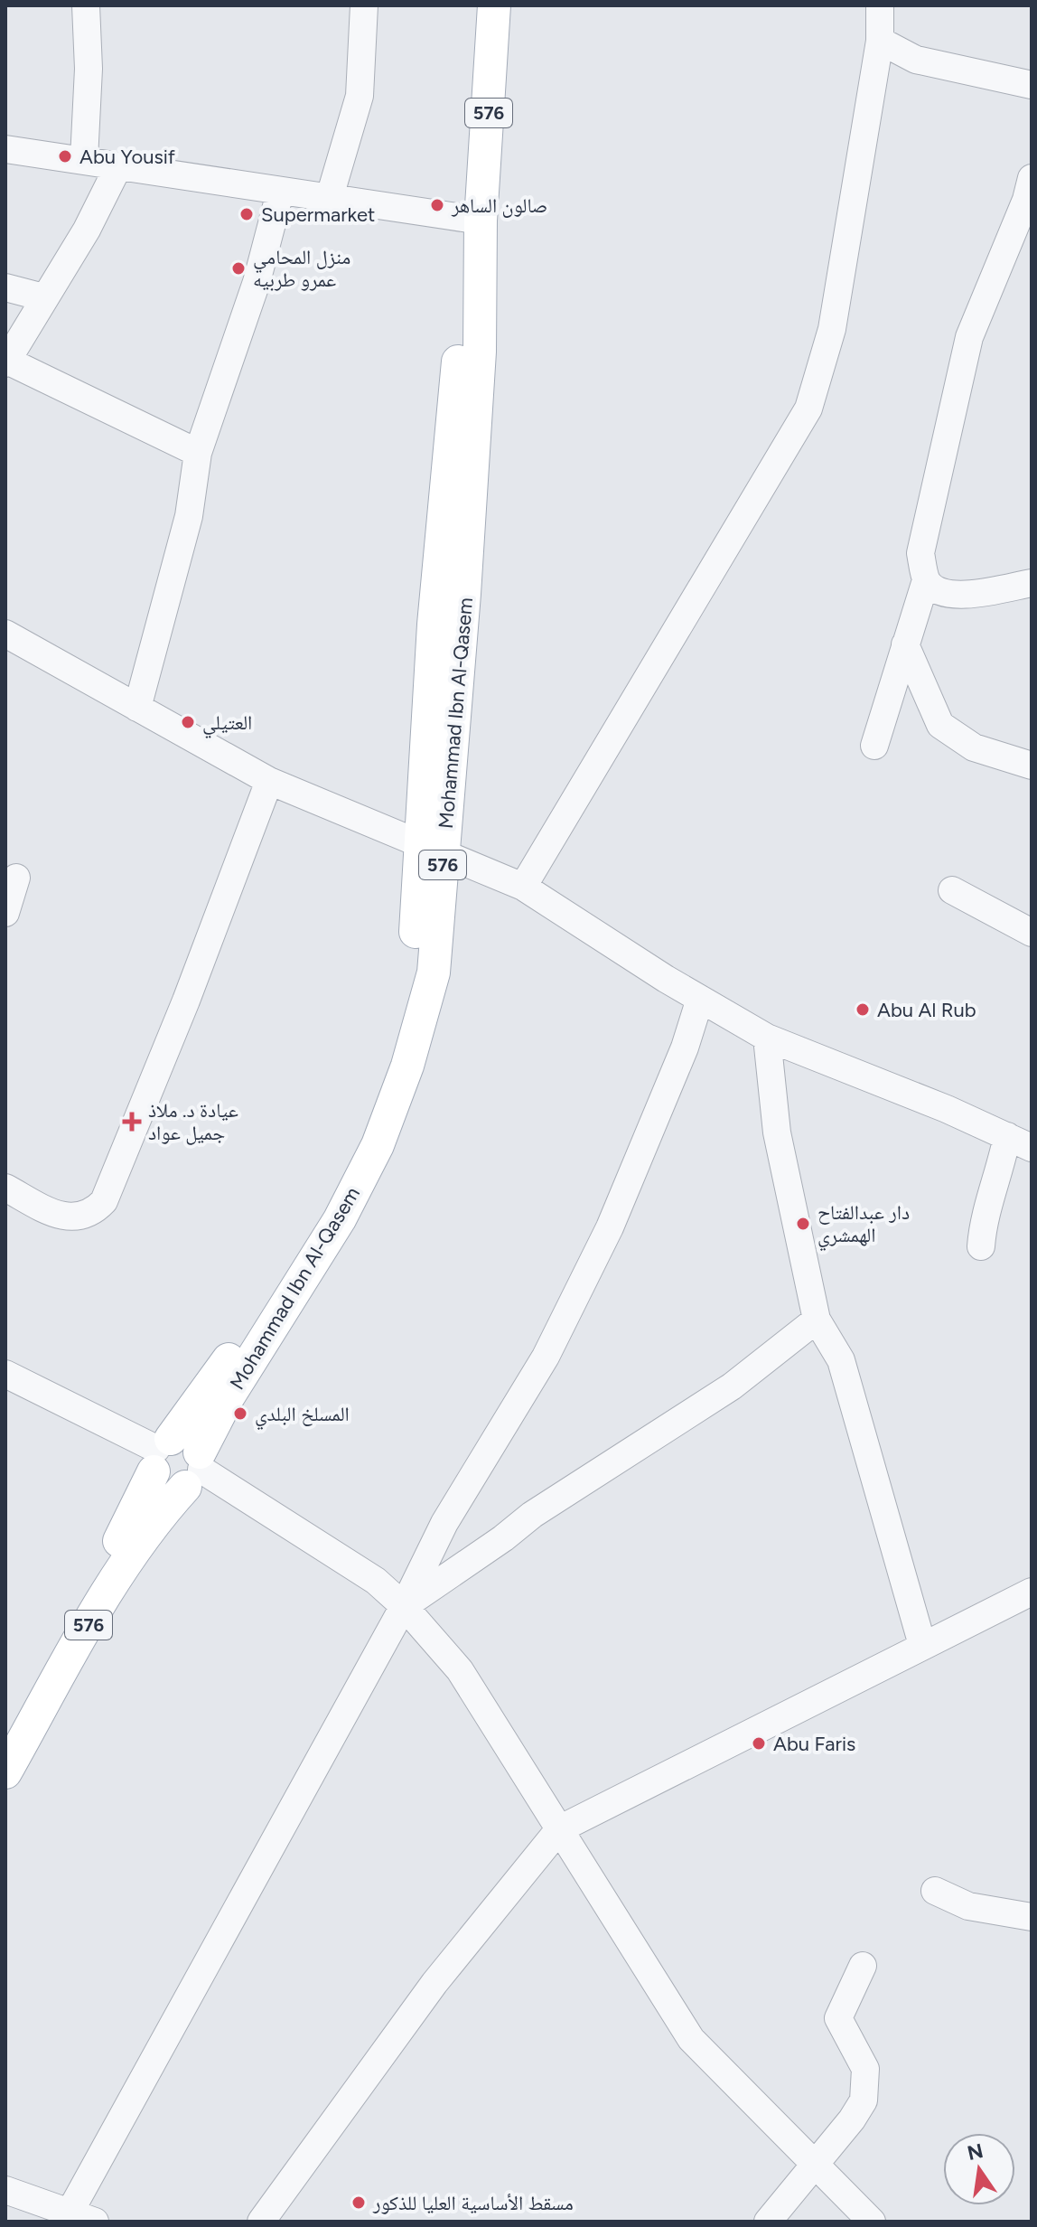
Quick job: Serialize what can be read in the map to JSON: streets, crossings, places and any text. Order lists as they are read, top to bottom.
{
  "streets": {
    "main road": ["576", "Mohammad Ibn Al-Qasem"]
  },
  "places": {
    "other": [
      "Abu Yousif",
      "صالون الساهر",
      "Supermarket",
      "منزل المحامي عمرو طربيه",
      "العتيلي",
      "Abu Al Rub",
      "دار عبدالفتاح الهمشري",
      "المسلخ البلدي",
      "Abu Faris",
      "مسقط الأساسية العليا للذكور"
    ],
    "health": ["عيادة د. ملاذ جميل عواد"]
  },
  "north": "top"
}
